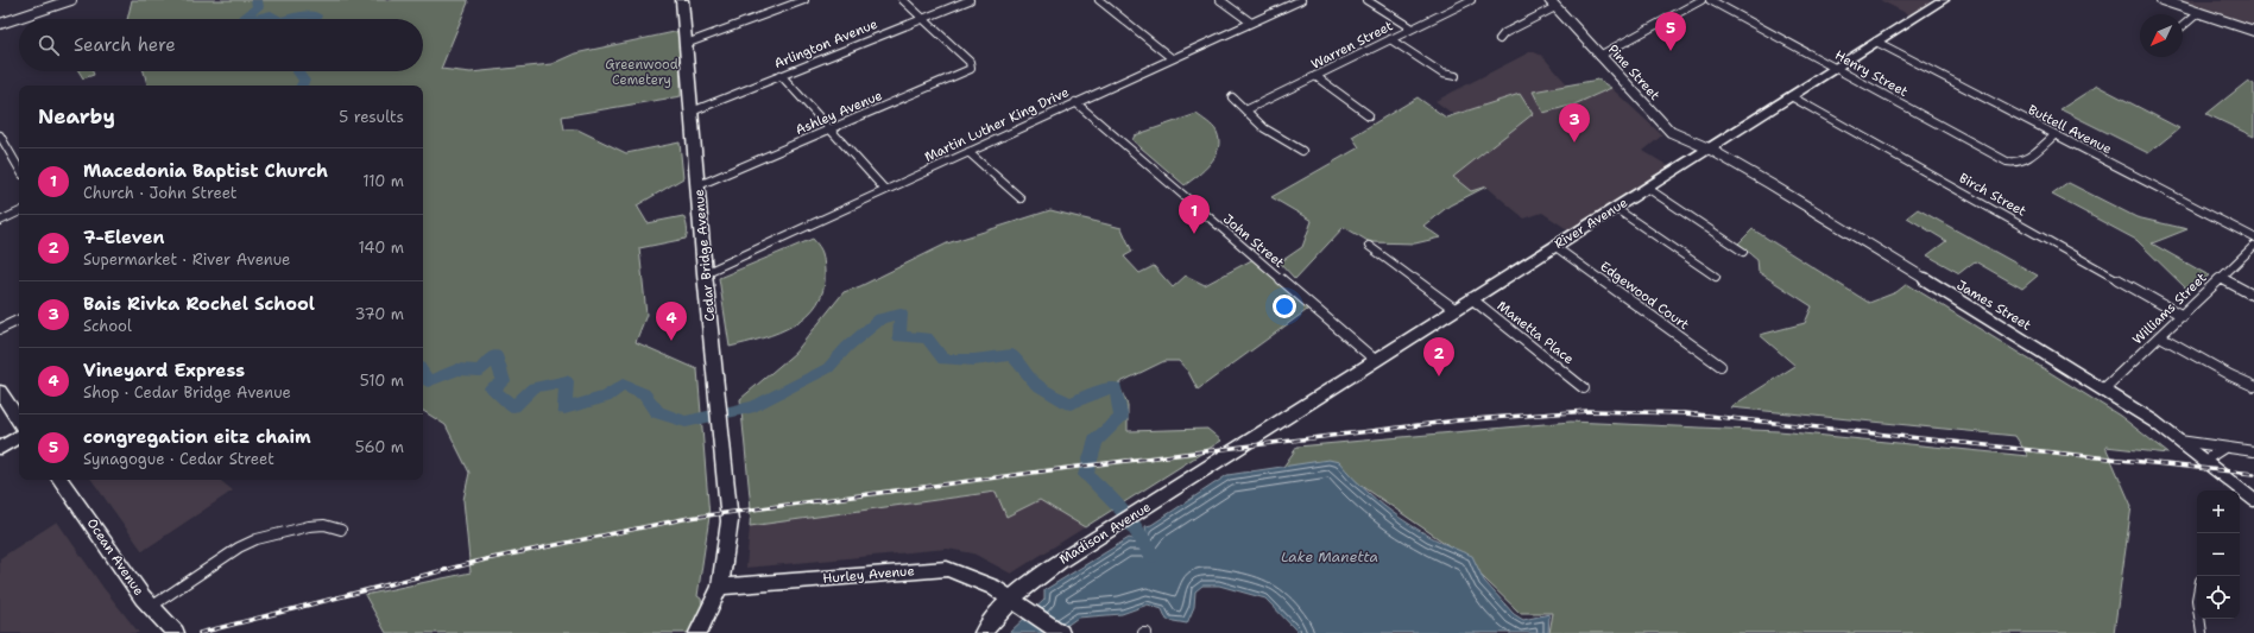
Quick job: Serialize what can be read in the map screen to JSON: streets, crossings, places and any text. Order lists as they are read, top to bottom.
{
  "streets": {
    "main road": [
      "River Avenue",
      "Cedar Bridge Avenue",
      "Madison Avenue",
      "Ocean Avenue",
      "Hurley Avenue"
    ],
    "street": [
      "Arlington Avenue",
      "Warren Street",
      "Pine Street",
      "Henry Street",
      "Ashley Avenue",
      "Martin Luther King Drive",
      "Buttell Avenue",
      "Birch Street",
      "John Street",
      "Edgewood Court",
      "James Street",
      "Williams Street",
      "Manetta Place"
    ]
  },
  "crossings": [
    ["Arlington Avenue", "Ashley Avenue"],
    ["Arlington Avenue", "Cedar Bridge Avenue"],
    ["Pine Street", "River Avenue"],
    ["Pine Street", "James Street"],
    ["Henry Street", "Buttell Avenue"],
    ["Henry Street", "River Avenue"],
    ["Ashley Avenue", "Cedar Bridge Avenue"],
    ["Martin Luther King Drive", "John Street"],
    ["Martin Luther King Drive", "Cedar Bridge Avenue"],
    ["Buttell Avenue", "River Avenue"],
    ["Birch Street", "River Avenue"],
    ["Birch Street", "Williams Street"],
    ["River Avenue", "John Street"],
    ["River Avenue", "Edgewood Court"],
    ["River Avenue", "James Street"],
    ["River Avenue", "Manetta Place"],
    ["River Avenue", "Madison Avenue"],
    ["Cedar Bridge Avenue", "Hurley Avenue"],
    ["James Street", "Williams Street"],
    ["Madison Avenue", "Hurley Avenue"]
  ],
  "water": ["Lake Manetta"],
  "parks": ["Greenwood Cemetery"],
  "north": "bottom left",
  "page": {
    "pins": [
      "5",
      "3",
      "1",
      "4",
      "2"
    ],
    "search": "Search here",
    "heading": ["Nearby", "5 results"],
    "list": [
      {
        "mark": "1",
        "name": "Macedonia Baptist Church",
        "note": "Church · John Street",
        "value": "110 m"
      },
      {
        "mark": "2",
        "name": "7-Eleven",
        "note": "Supermarket · River Avenue",
        "value": "140 m"
      },
      {
        "mark": "3",
        "name": "Bais Rivka Rochel School",
        "note": "School",
        "value": "370 m"
      },
      {
        "mark": "4",
        "name": "Vineyard Express",
        "note": "Shop · Cedar Bridge Avenue",
        "value": "510 m"
      },
      {
        "mark": "5",
        "name": "congregation eitz chaim",
        "note": "Synagogue · Cedar Street",
        "value": "560 m"
      }
    ],
    "map_buttons": ["+", "−"]
  }
}
